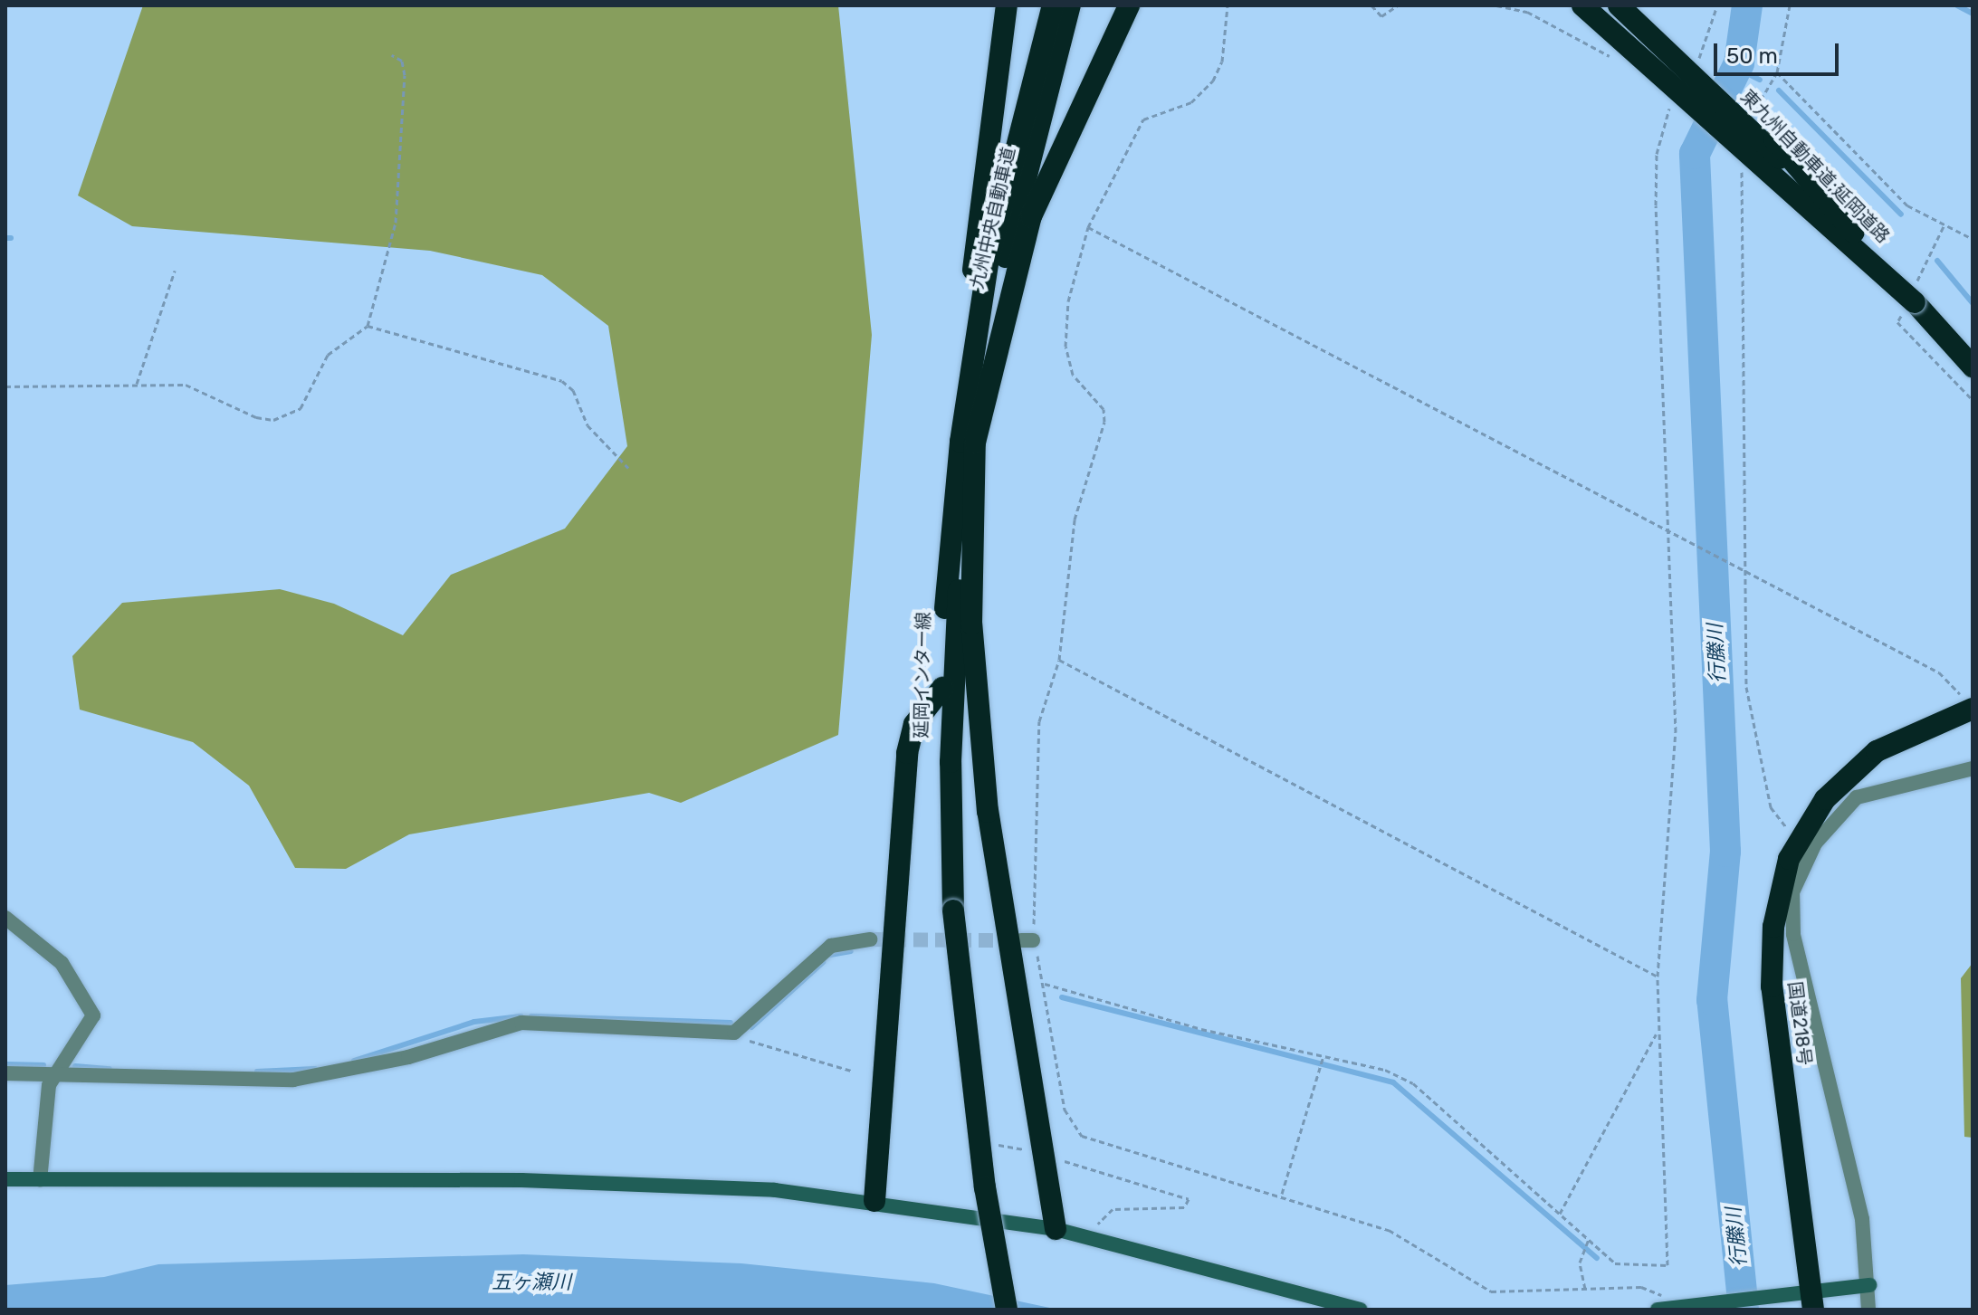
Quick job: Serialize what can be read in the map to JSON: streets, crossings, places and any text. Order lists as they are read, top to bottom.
{
  "streets": {
    "highway": [
      "東九州自動車道;延岡道路",
      "九州中央自動車道",
      "延岡インター線",
      "国道218号"
    ]
  },
  "crossings": [
    ["九州中央自動車道", "延岡インター線"]
  ],
  "water": ["行縢川", "五ヶ瀬川"],
  "scale_bar": "50 m"
}
